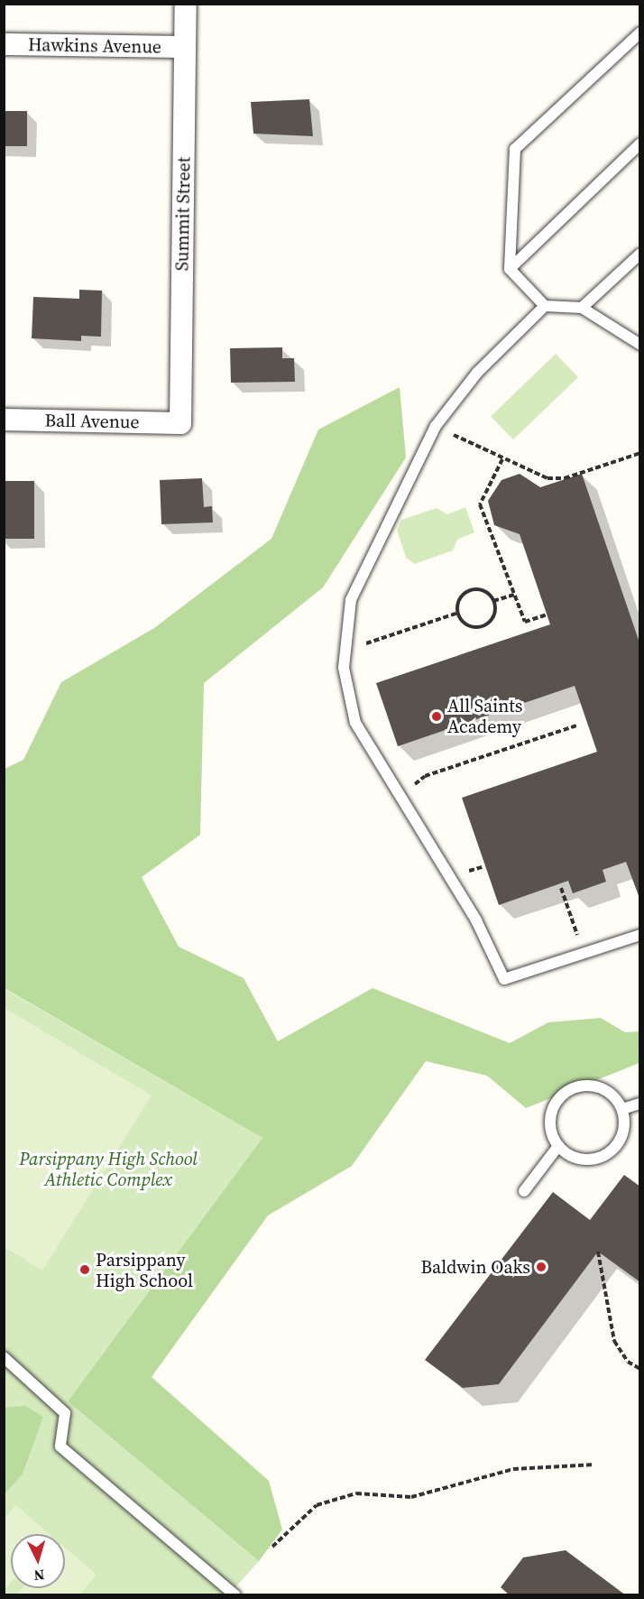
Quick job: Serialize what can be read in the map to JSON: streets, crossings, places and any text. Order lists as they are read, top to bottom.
{
  "streets": {
    "street": ["Hawkins Avenue", "Summit Street", "Ball Avenue"]
  },
  "crossings": [
    ["Hawkins Avenue", "Summit Street"],
    ["Summit Street", "Ball Avenue"]
  ],
  "parks": ["Parsippany High School Athletic Complex"],
  "places": ["All Saints Academy", "Baldwin Oaks", "Parsippany High School"],
  "north": "bottom"
}
